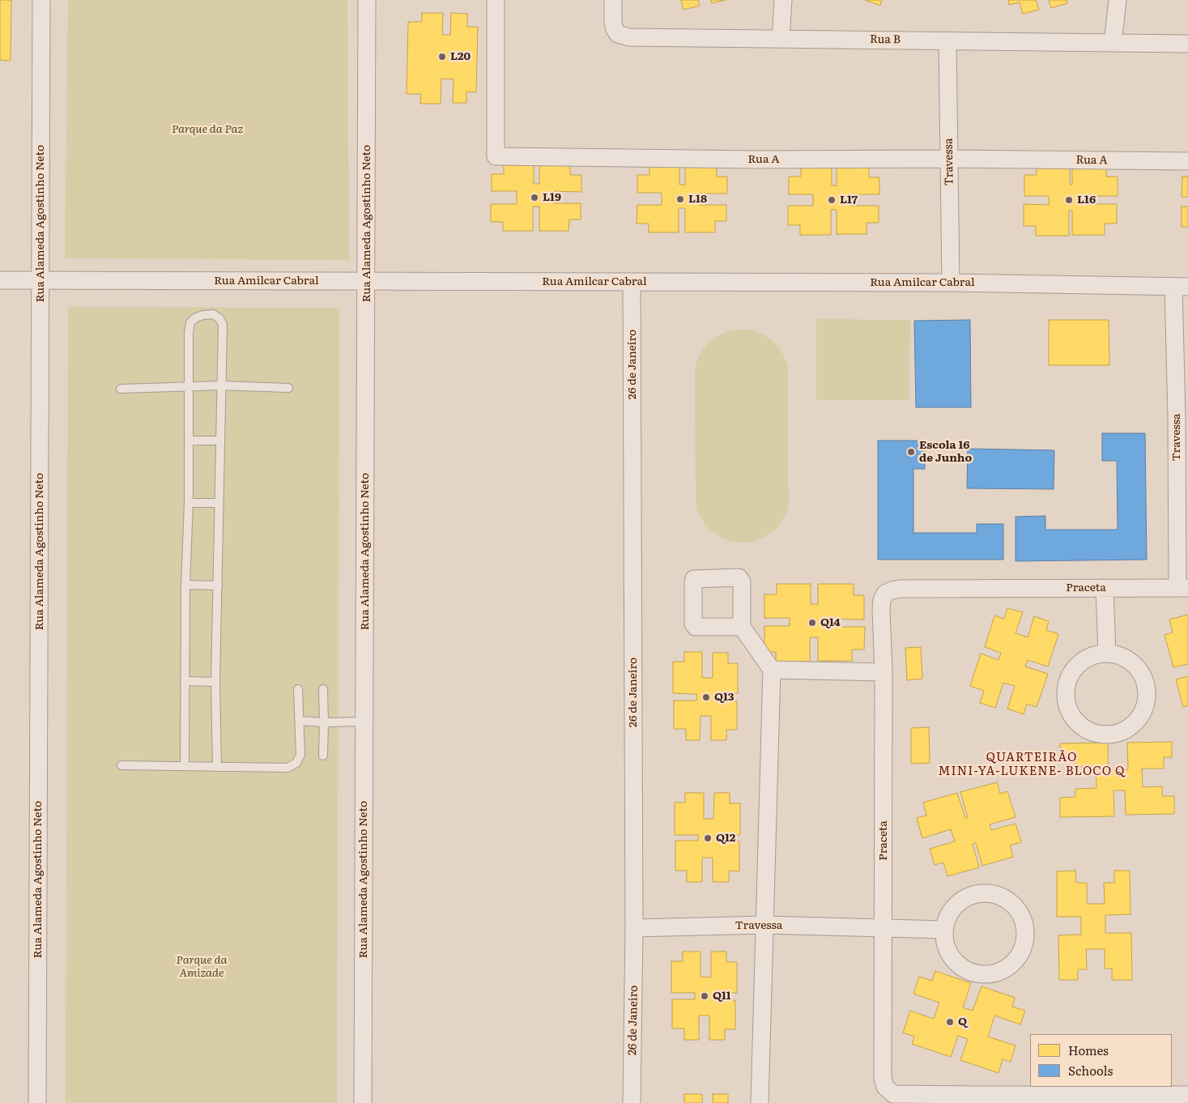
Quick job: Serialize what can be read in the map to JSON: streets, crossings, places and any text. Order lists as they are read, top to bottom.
{
  "streets": {
    "street": [
      "Rua B",
      "Rua A",
      "Travessa",
      "Rua Alameda Agostinho Neto",
      "Rua Amilcar Cabral",
      "26 de Janeiro",
      "Praceta"
    ]
  },
  "crossings": [
    ["Rua B", "Travessa"],
    ["Rua A", "Travessa"],
    ["Travessa", "Rua Amilcar Cabral"],
    ["Travessa", "26 de Janeiro"],
    ["Travessa", "Praceta"],
    ["Rua Alameda Agostinho Neto", "Rua Amilcar Cabral"],
    ["Rua Amilcar Cabral", "26 de Janeiro"]
  ],
  "districts": ["QUARTEIRÃO MINI-YA-LUKENE- BLOCO Q"],
  "parks": ["Parque da Paz", "Parque da Amizade"],
  "places": [
    "L20",
    "L19",
    "L18",
    "L17",
    "L16",
    "Escola 16 de Junho",
    "Q14",
    "Q13",
    "Q12",
    "Q11",
    "Q"
  ],
  "legend": ["Homes", "Schools"]
}
